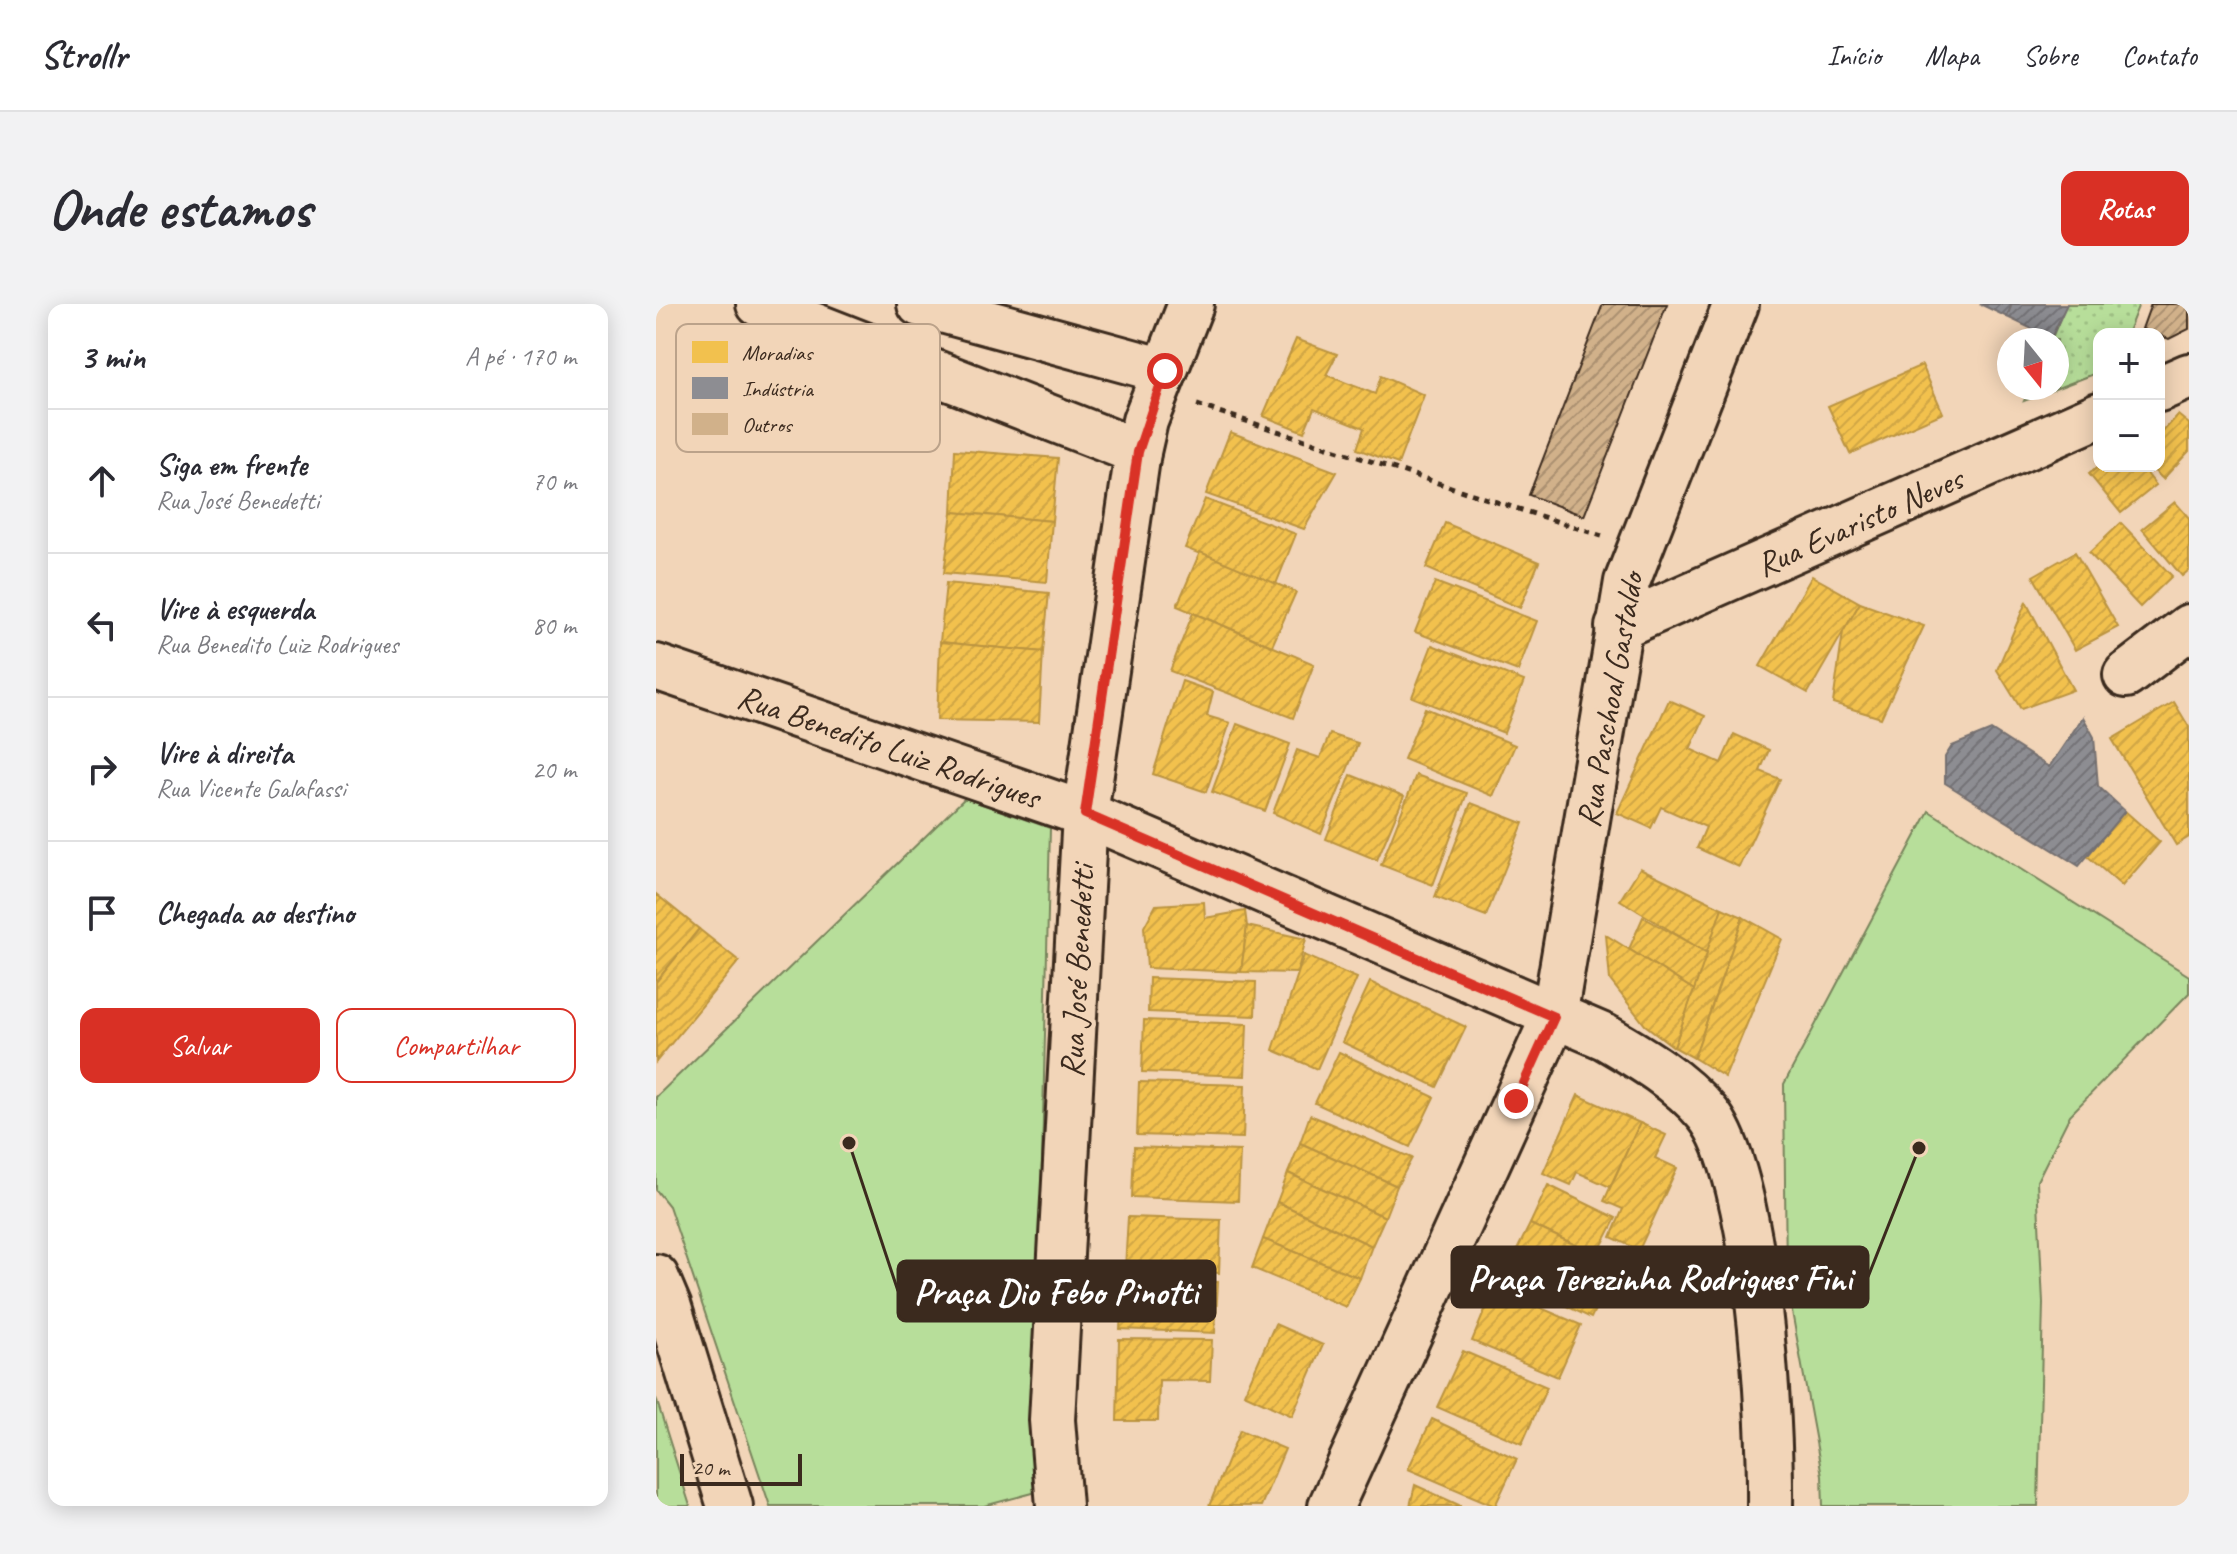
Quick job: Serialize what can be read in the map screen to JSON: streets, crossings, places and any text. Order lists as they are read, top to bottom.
{
  "streets": {
    "street": [
      "Rua Evaristo Neves",
      "Rua Paschoal Gastaldo",
      "Rua Benedito Luiz Rodrigues",
      "Rua José Benedetti"
    ]
  },
  "crossings": [
    ["Rua Evaristo Neves", "Rua Paschoal Gastaldo"],
    ["Rua Paschoal Gastaldo", "Rua Benedito Luiz Rodrigues"],
    ["Rua Benedito Luiz Rodrigues", "Rua José Benedetti"]
  ],
  "places": ["Praça Dio Febo Pinotti", "Praça Terezinha Rodrigues Fini"],
  "legend": ["Moradias", "Indústria", "Outros"],
  "scale_bar": "20 m",
  "north": "bottom",
  "page": {
    "header": "Strollr",
    "nav": [
      "Início",
      "Mapa",
      "Sobre",
      "Contato"
    ],
    "buttons": [
      "Rotas",
      ["Salvar", "Compartilhar"]
    ],
    "title": "Onde estamos",
    "heading": ["3 min", "A pé · 170 m"],
    "map_buttons": ["+", "−"],
    "list": [
      ["Siga em frente", "Rua José Benedetti", "70 m"],
      ["Vire à esquerda", "Rua Benedito Luiz Rodrigues", "80 m"],
      ["Vire à direita", "Rua Vicente Galafassi", "20 m"],
      "Chegada ao destino"
    ],
    "scale": "20 m"
  }
}
